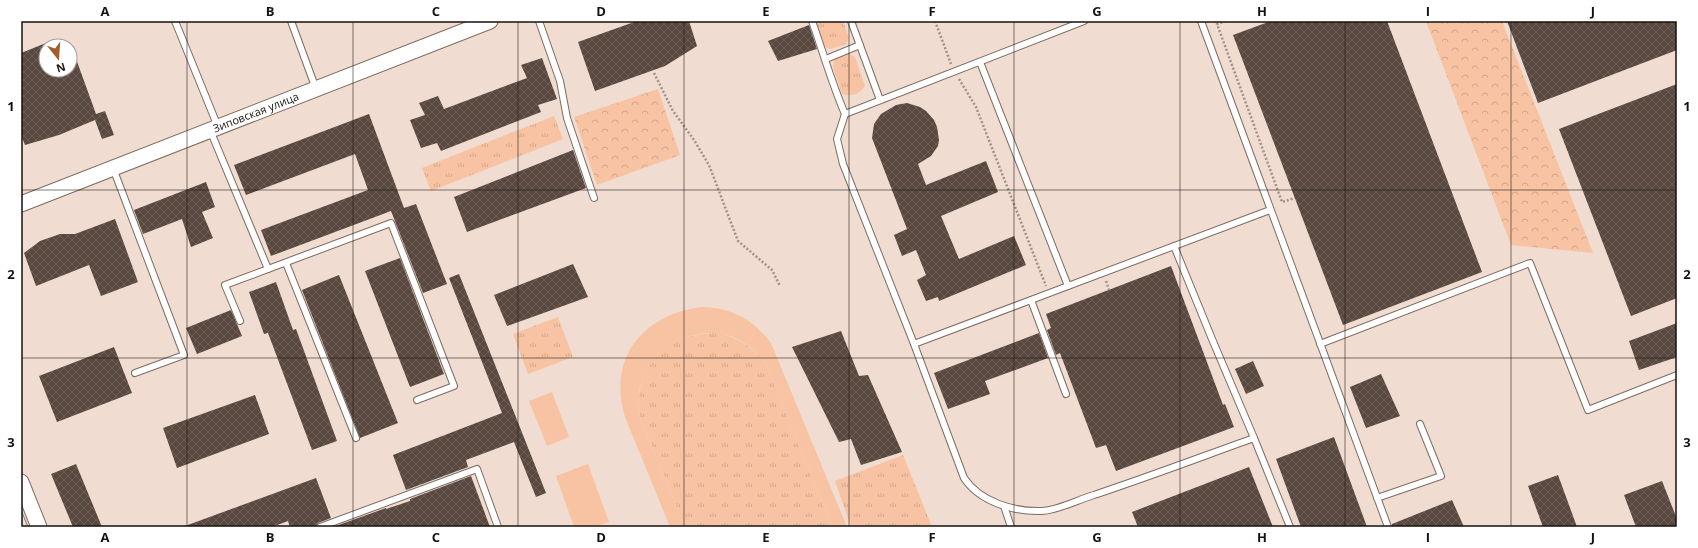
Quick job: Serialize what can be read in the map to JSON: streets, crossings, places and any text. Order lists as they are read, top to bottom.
{
  "streets": {
    "street": ["Зиповская улица"]
  },
  "north": "bottom",
  "grid": {
    "columns": [
      "A",
      "B",
      "C",
      "D",
      "E",
      "F",
      "G",
      "H",
      "I",
      "J"
    ],
    "rows": ["1", "2", "3"]
  }
}
